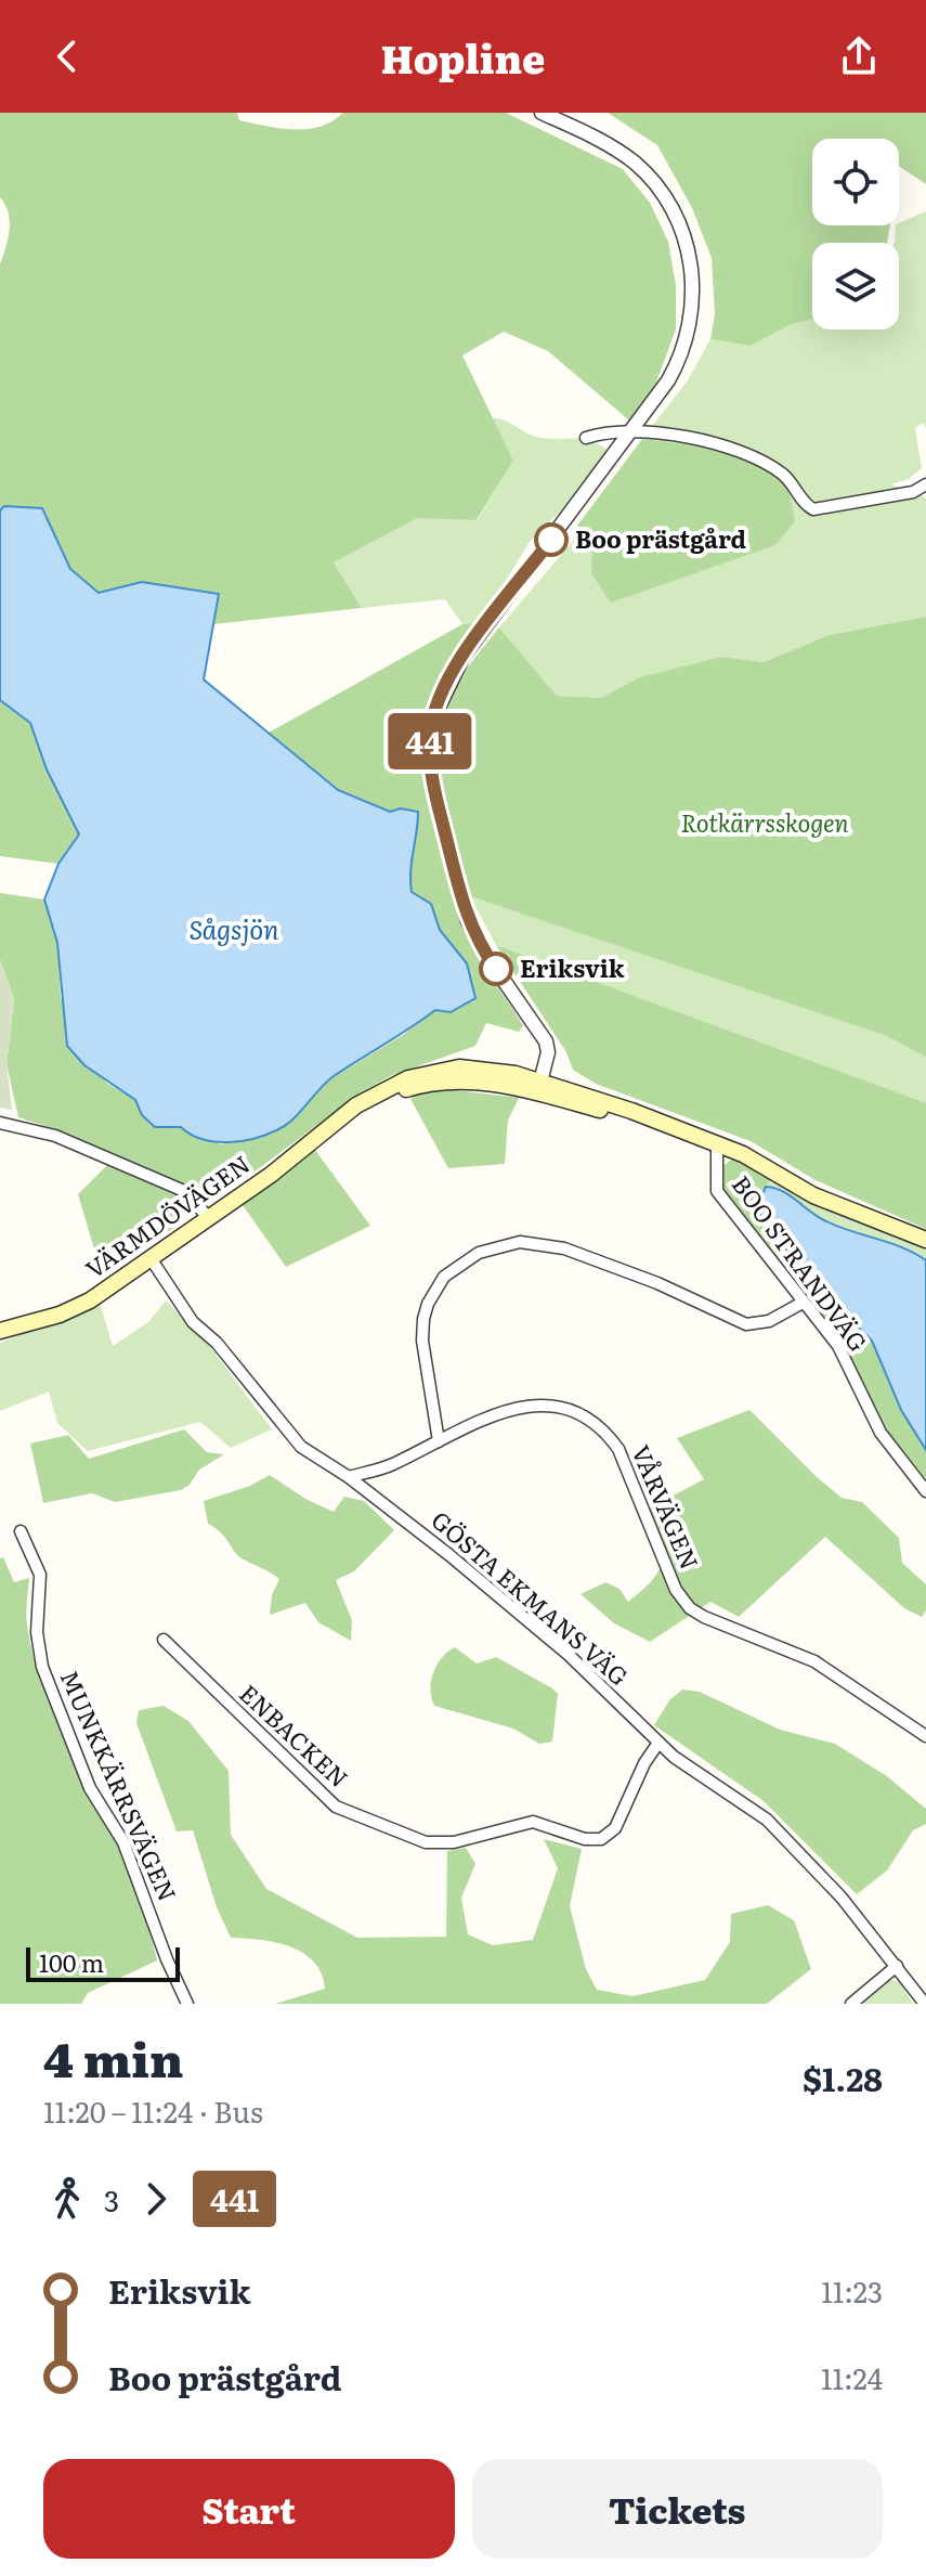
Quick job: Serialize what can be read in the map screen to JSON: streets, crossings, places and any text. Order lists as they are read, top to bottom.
{
  "streets": {
    "main road": ["VÄRMDÖVÄGEN"],
    "street": [
      "BOO STRANDVÄG",
      "VÅRVÄGEN",
      "GÖSTA EKMANS VÄG",
      "ENBACKEN",
      "MUNKKÄRRSVÄGEN"
    ]
  },
  "crossings": [
    ["VÄRMDÖVÄGEN", "BOO STRANDVÄG"],
    ["VÄRMDÖVÄGEN", "GÖSTA EKMANS VÄG"],
    ["VÅRVÄGEN", "GÖSTA EKMANS VÄG"],
    ["GÖSTA EKMANS VÄG", "ENBACKEN"]
  ],
  "water": ["Sågsjön"],
  "parks": ["Rotkärrsskogen"],
  "places": ["Boo prästgård", "Eriksvik"],
  "lines": ["bus line 441"],
  "scale_bar": "100 m",
  "page": {
    "header": "Hopline",
    "on_map": "441",
    "scale": "100 m",
    "heading": ["4 min", "11:20 – 11:24 · Bus", "$1.28"],
    "legs": ["3", "441"],
    "list": [
      {
        "name": "Eriksvik",
        "value": "11:23"
      },
      {
        "name": "Boo prästgård",
        "value": "11:24"
      }
    ],
    "buttons": ["Start", "Tickets"]
  }
}
